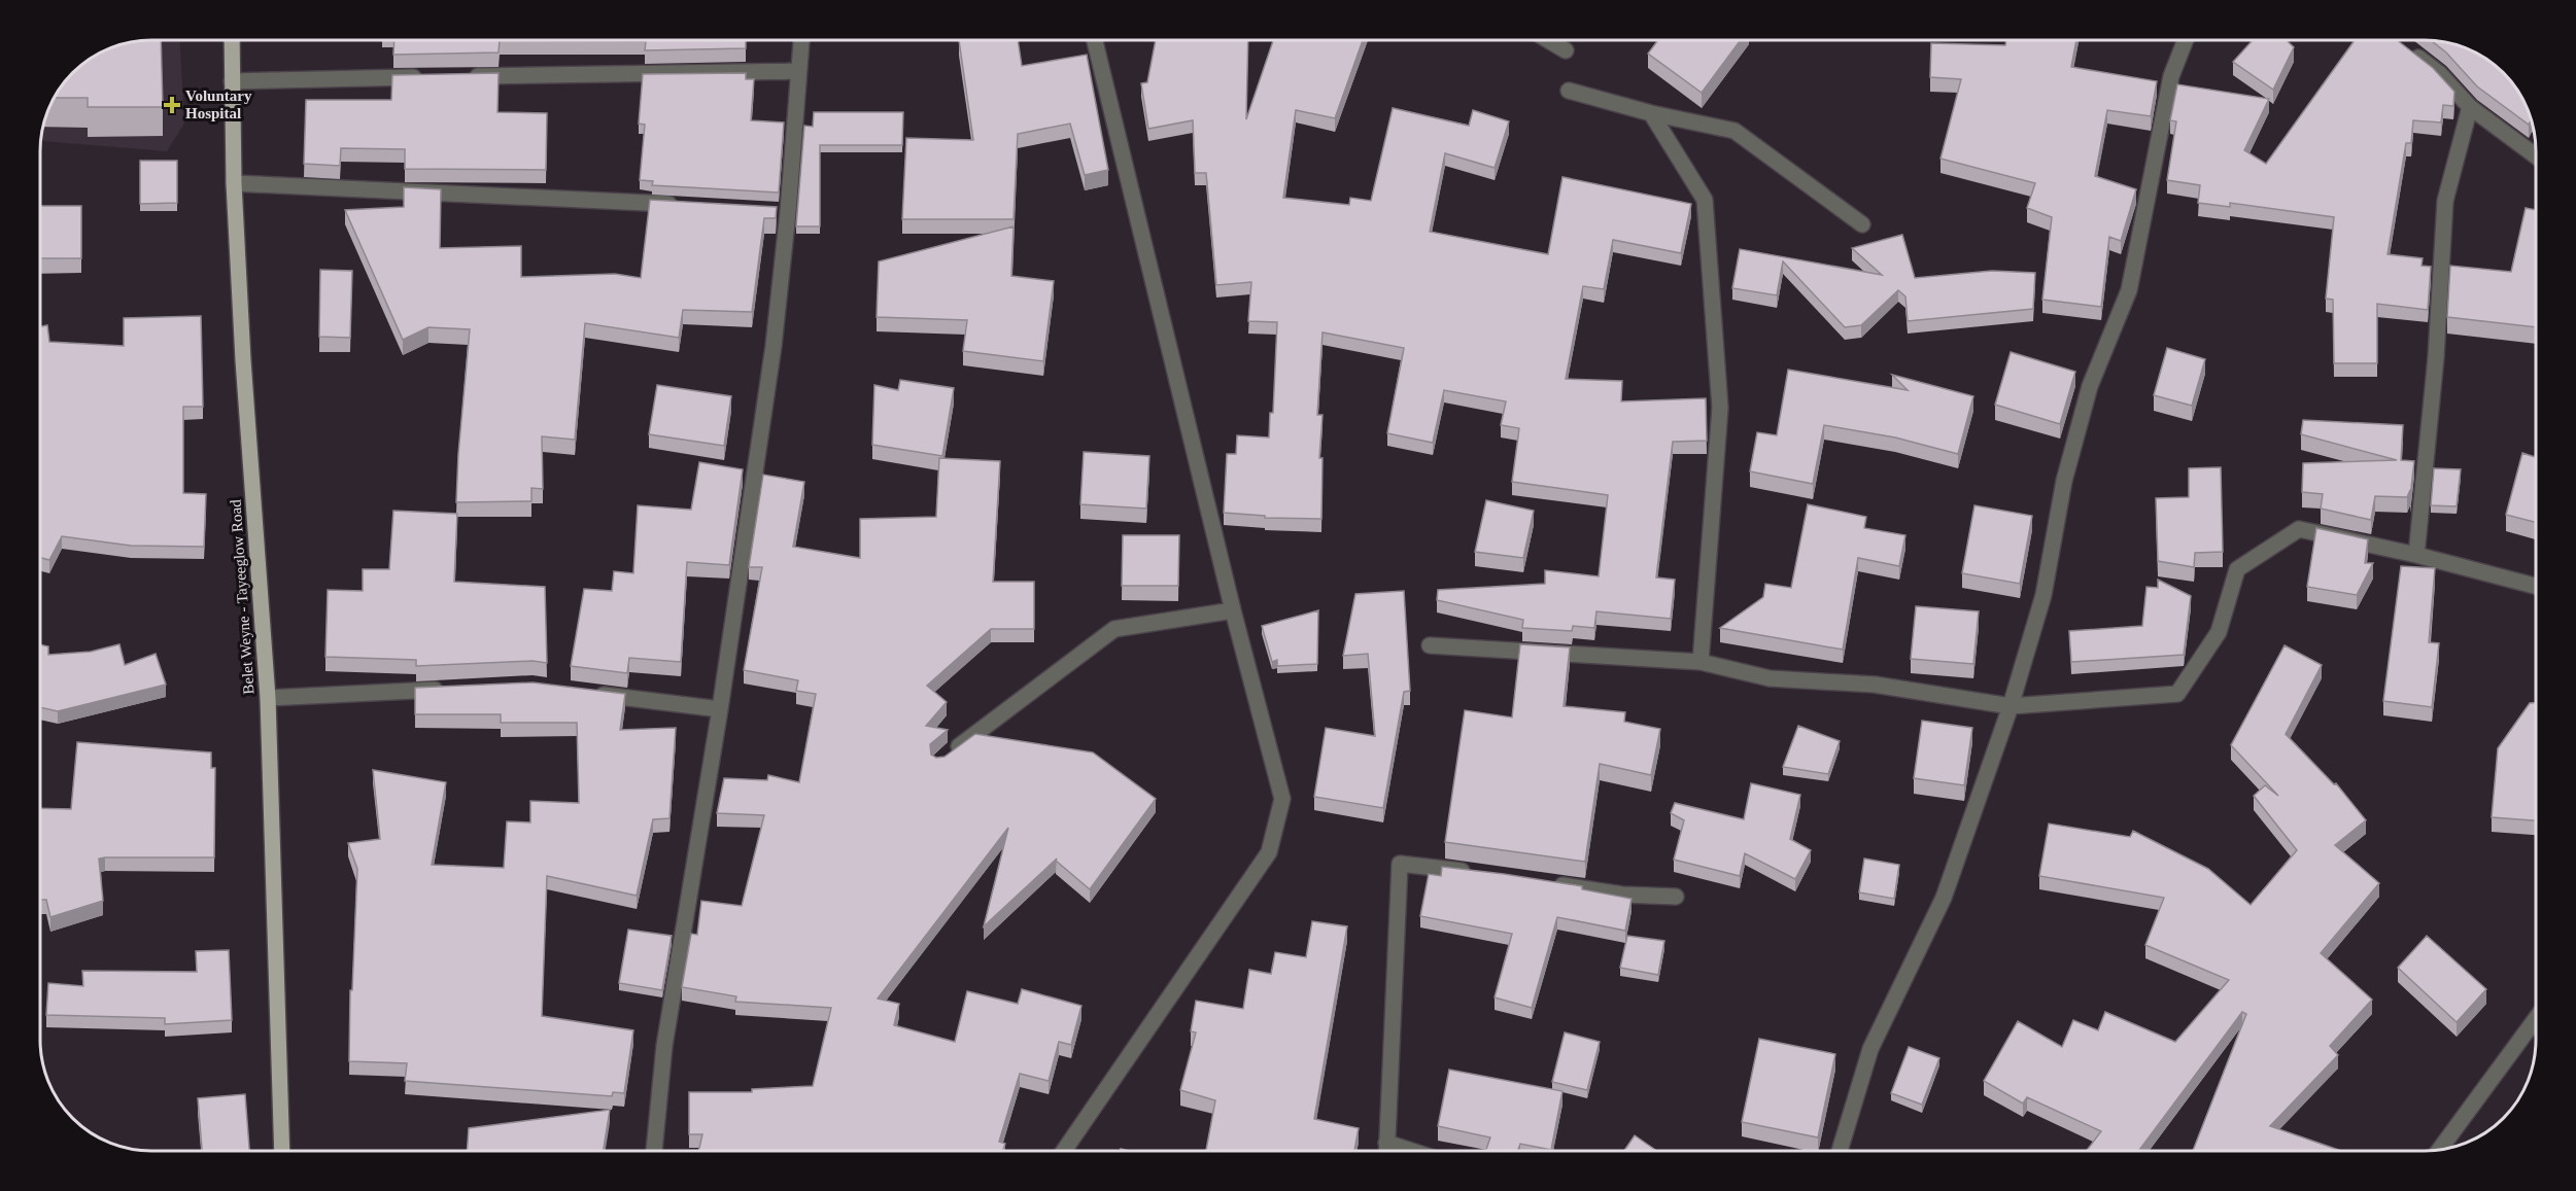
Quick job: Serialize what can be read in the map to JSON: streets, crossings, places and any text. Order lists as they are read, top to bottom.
{
  "streets": {
    "main road": ["Belet Weyne - Tayeeglow Road"]
  },
  "places": {
    "health": ["Voluntary Hospital"]
  }
}
